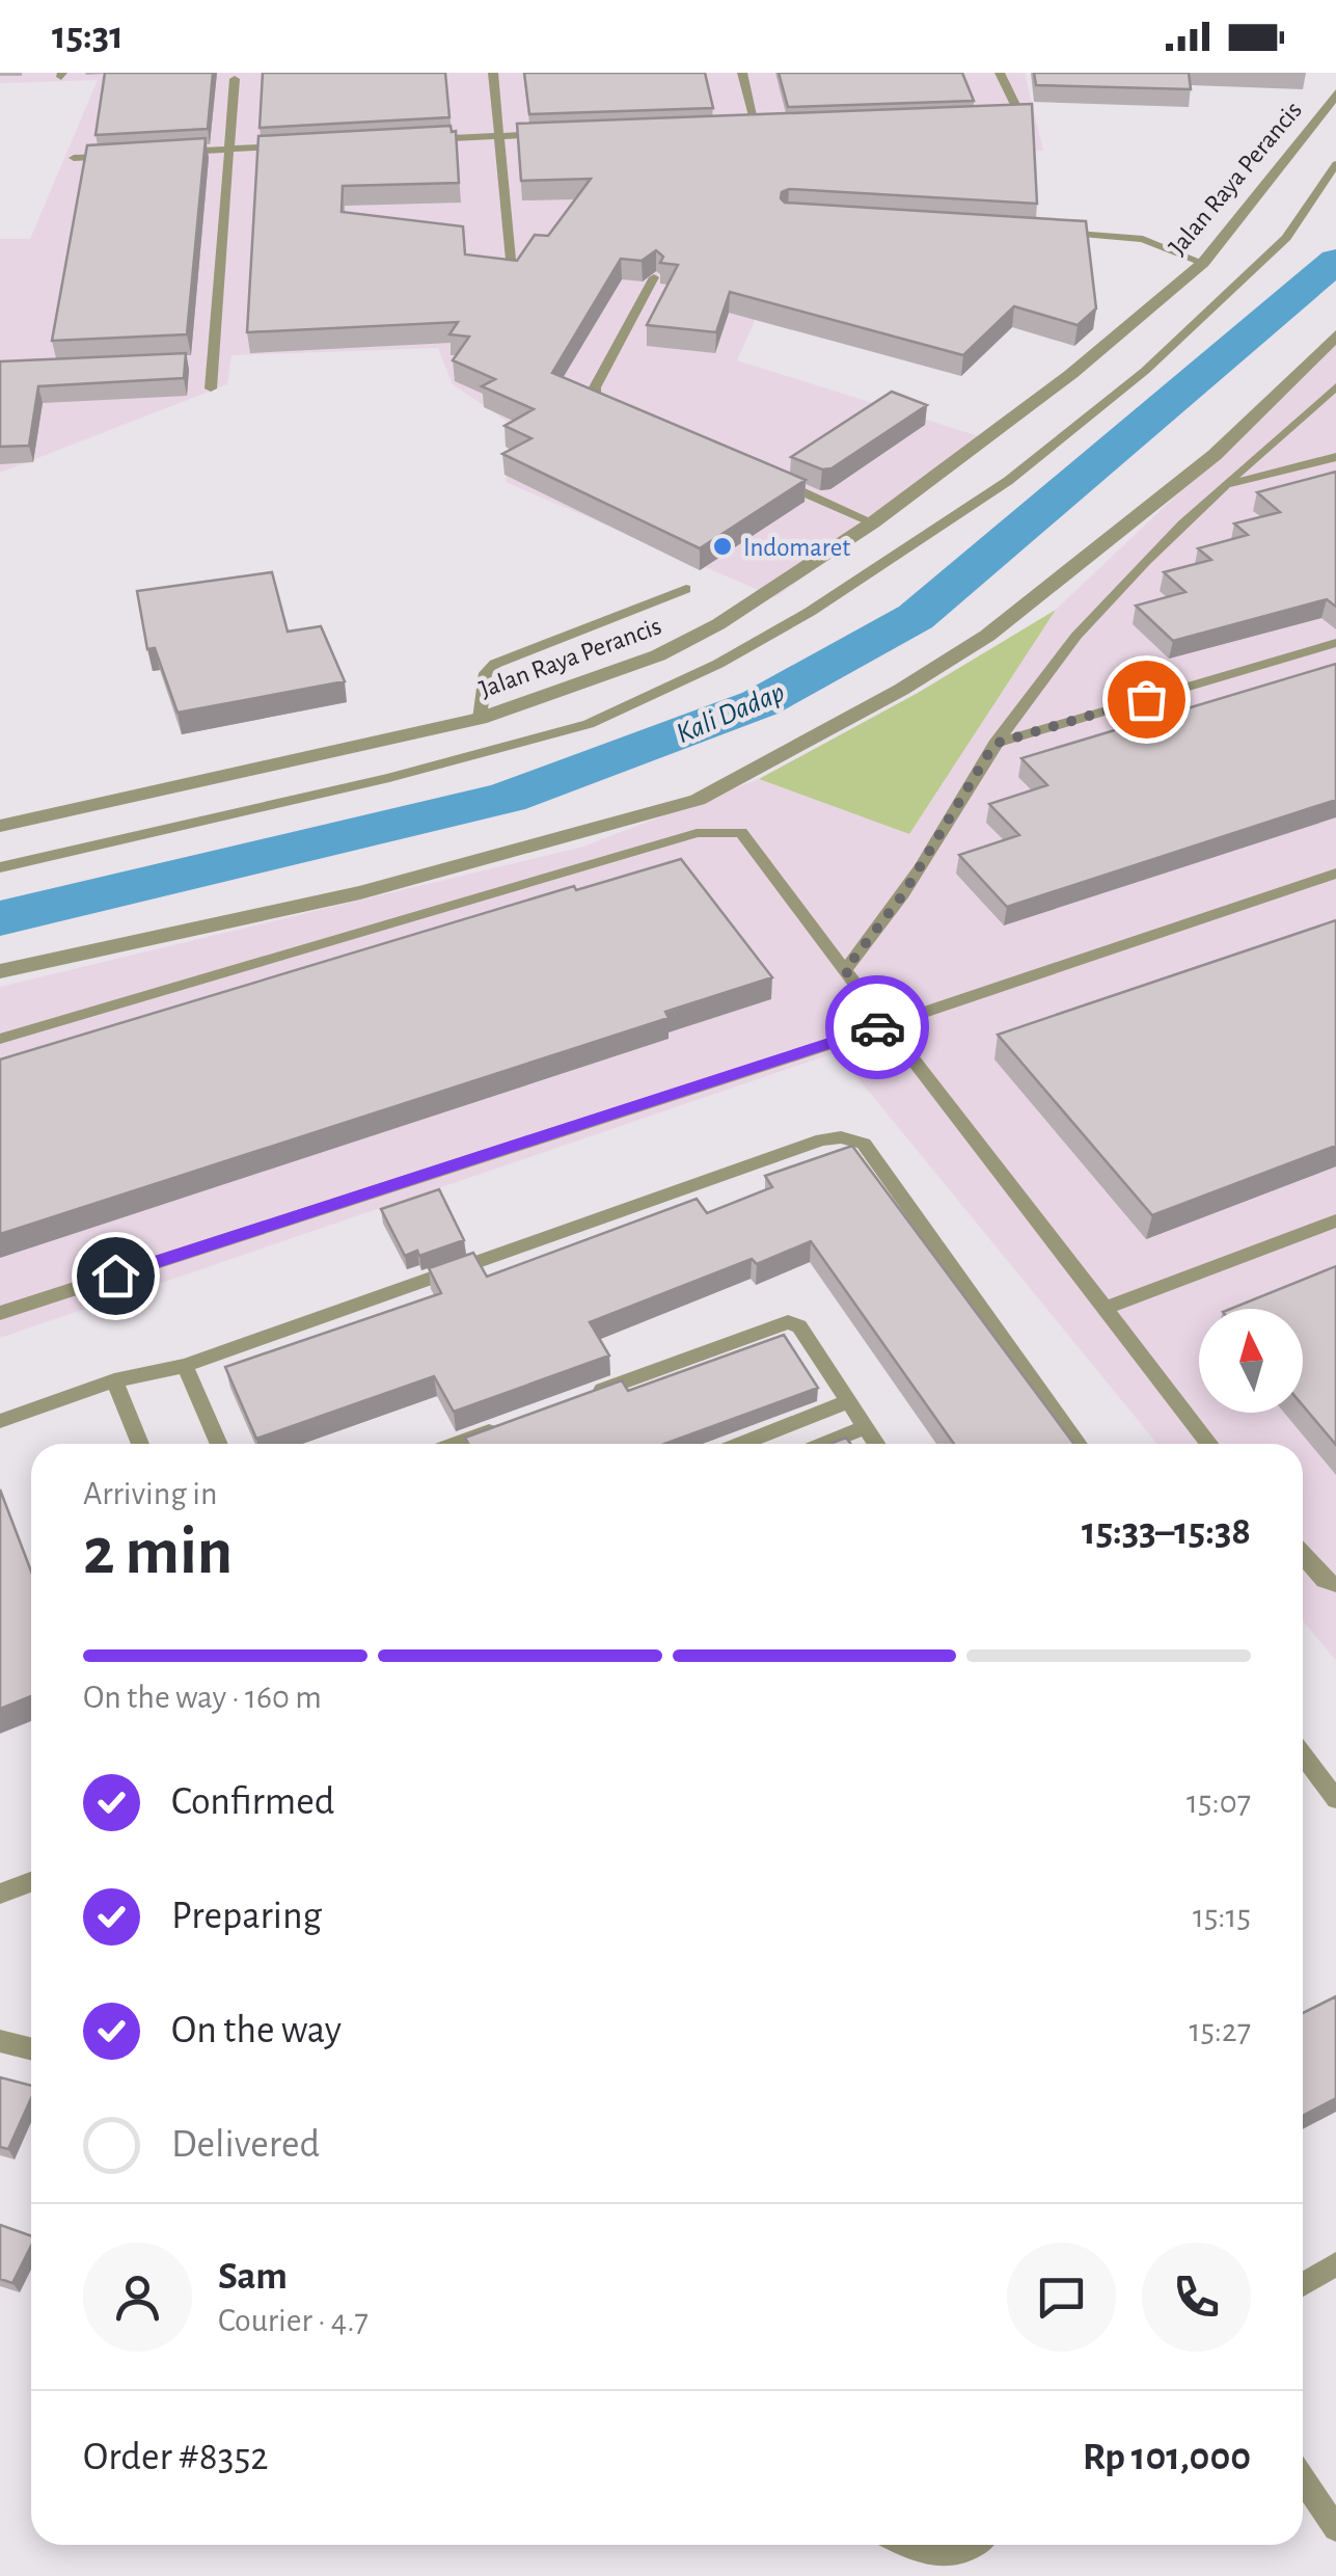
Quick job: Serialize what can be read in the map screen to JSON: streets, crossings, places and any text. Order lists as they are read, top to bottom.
{
  "streets": {
    "street": ["Jalan Raya Perancis"]
  },
  "water": ["Kali Dadap"],
  "places": ["Indomaret"],
  "north": "top",
  "page": {
    "status": "15:31",
    "heading": ["2 min", "Arriving in", "15:33–15:38"],
    "panel": [
      "Sam",
      "Courier · 4.7",
      "Order #8352",
      "Rp 101,000"
    ],
    "bar": "On the way · 160 m",
    "list": [
      ["Confirmed", "15:07"],
      ["Preparing", "15:15"],
      ["On the way", "15:27"],
      "Delivered"
    ]
  }
}
